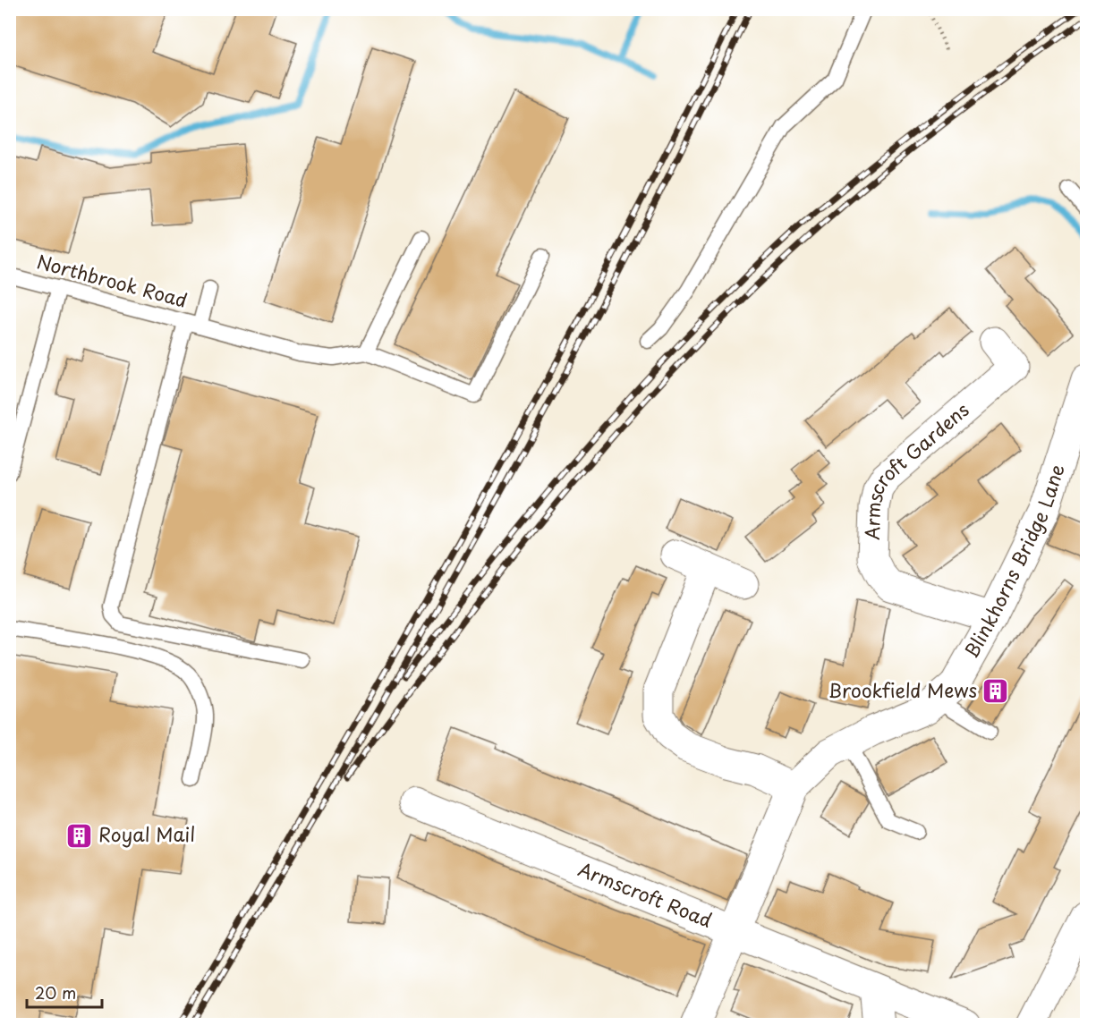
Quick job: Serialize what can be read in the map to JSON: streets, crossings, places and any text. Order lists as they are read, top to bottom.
{
  "streets": {
    "street": ["Armscroft Gardens", "Blinkhorns Bridge Lane", "Armscroft Road"],
    "lane": ["Northbrook Road"]
  },
  "crossings": [
    ["Armscroft Gardens", "Blinkhorns Bridge Lane"],
    ["Blinkhorns Bridge Lane", "Armscroft Road"]
  ],
  "places": {
    "building": ["Brookfield Mews", "Royal Mail"]
  },
  "scale_bar": "20 m"
}
